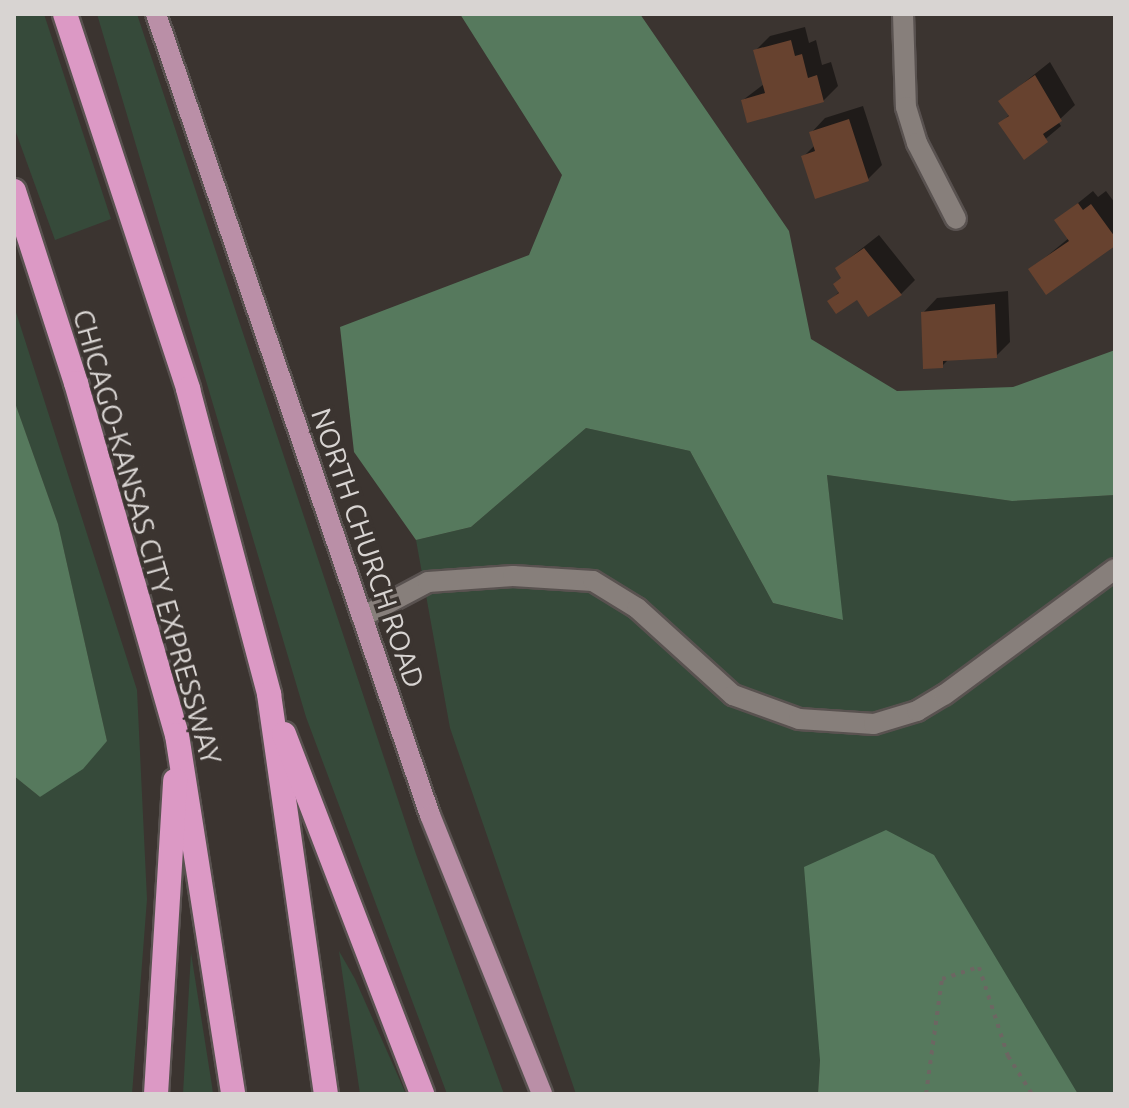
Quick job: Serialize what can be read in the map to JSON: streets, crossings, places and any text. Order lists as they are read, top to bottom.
{
  "streets": {
    "highway": ["CHICAGO-KANSAS CITY EXPRESSWAY"],
    "main road": ["NORTH CHURCH ROAD"]
  }
}
